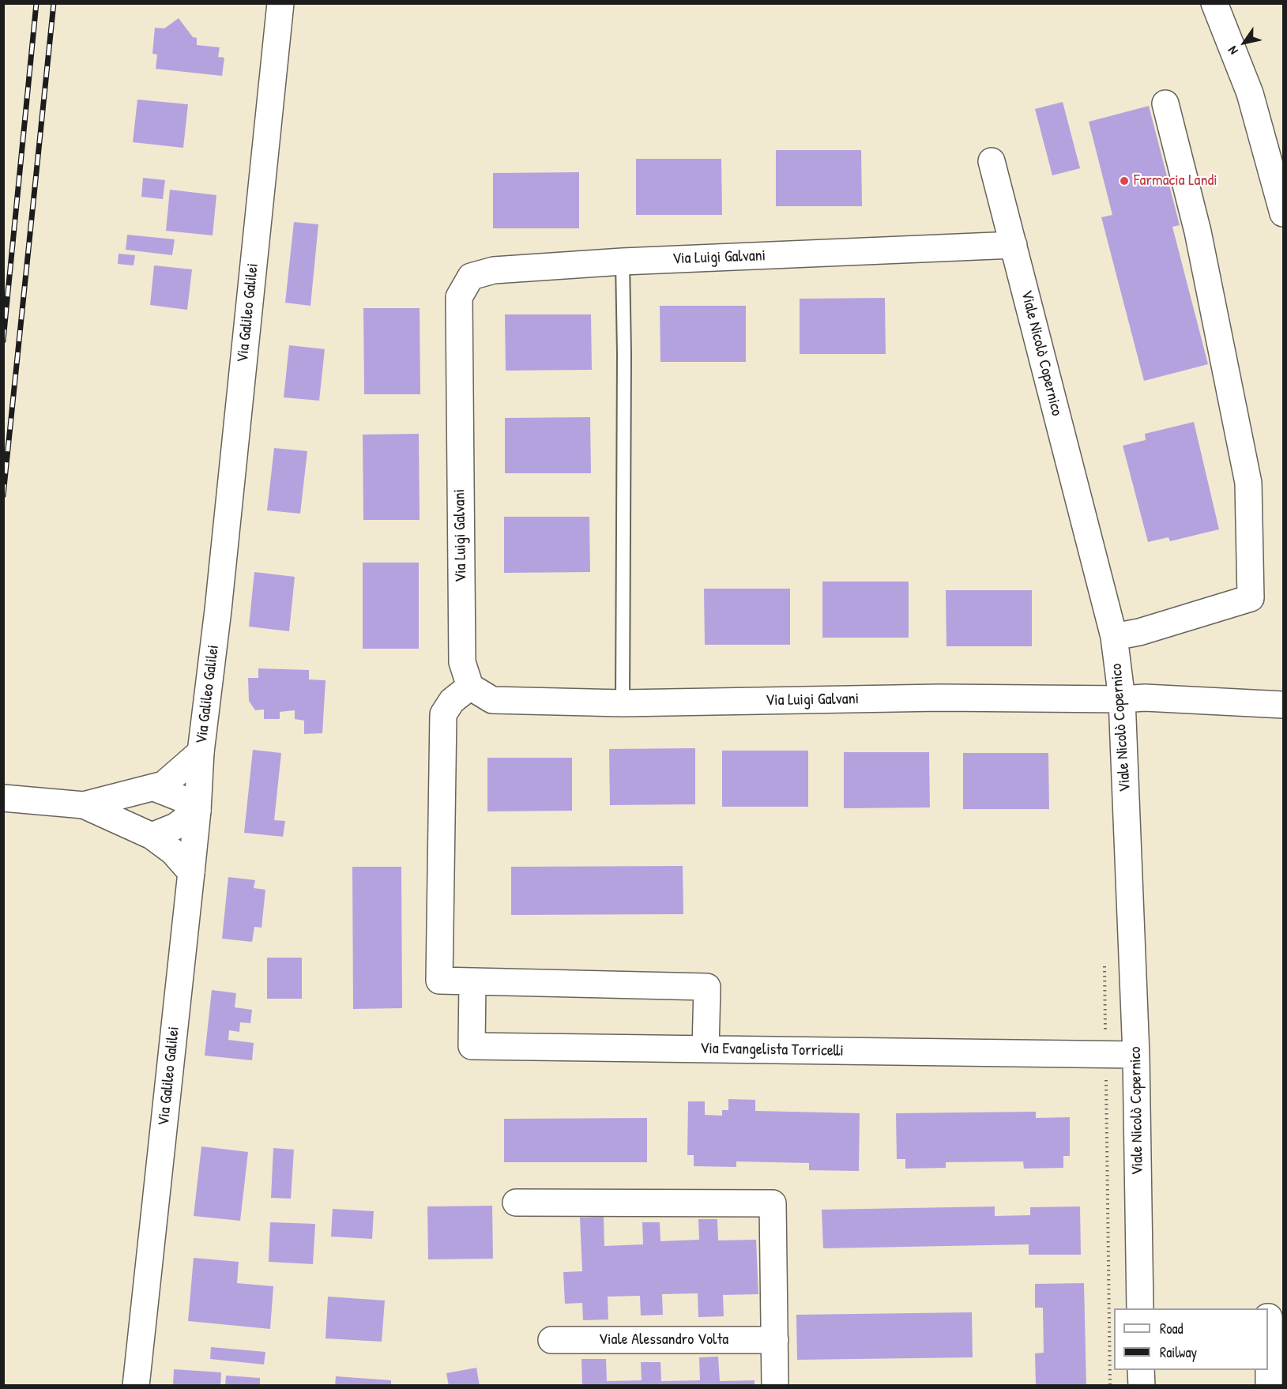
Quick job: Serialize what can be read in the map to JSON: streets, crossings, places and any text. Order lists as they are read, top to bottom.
{
  "streets": {
    "street": [
      "Via Luigi Galvani",
      "Via Galileo Galilei",
      "Viale Nicolò Copernico",
      "Via Evangelista Torricelli",
      "Viale Alessandro Volta"
    ]
  },
  "crossings": [
    ["Via Luigi Galvani", "Viale Nicolò Copernico"],
    ["Viale Nicolò Copernico", "Via Evangelista Torricelli"]
  ],
  "places": ["Farmacia Landi"],
  "legend": ["Road", "Railway"],
  "north": "bottom left"
}
